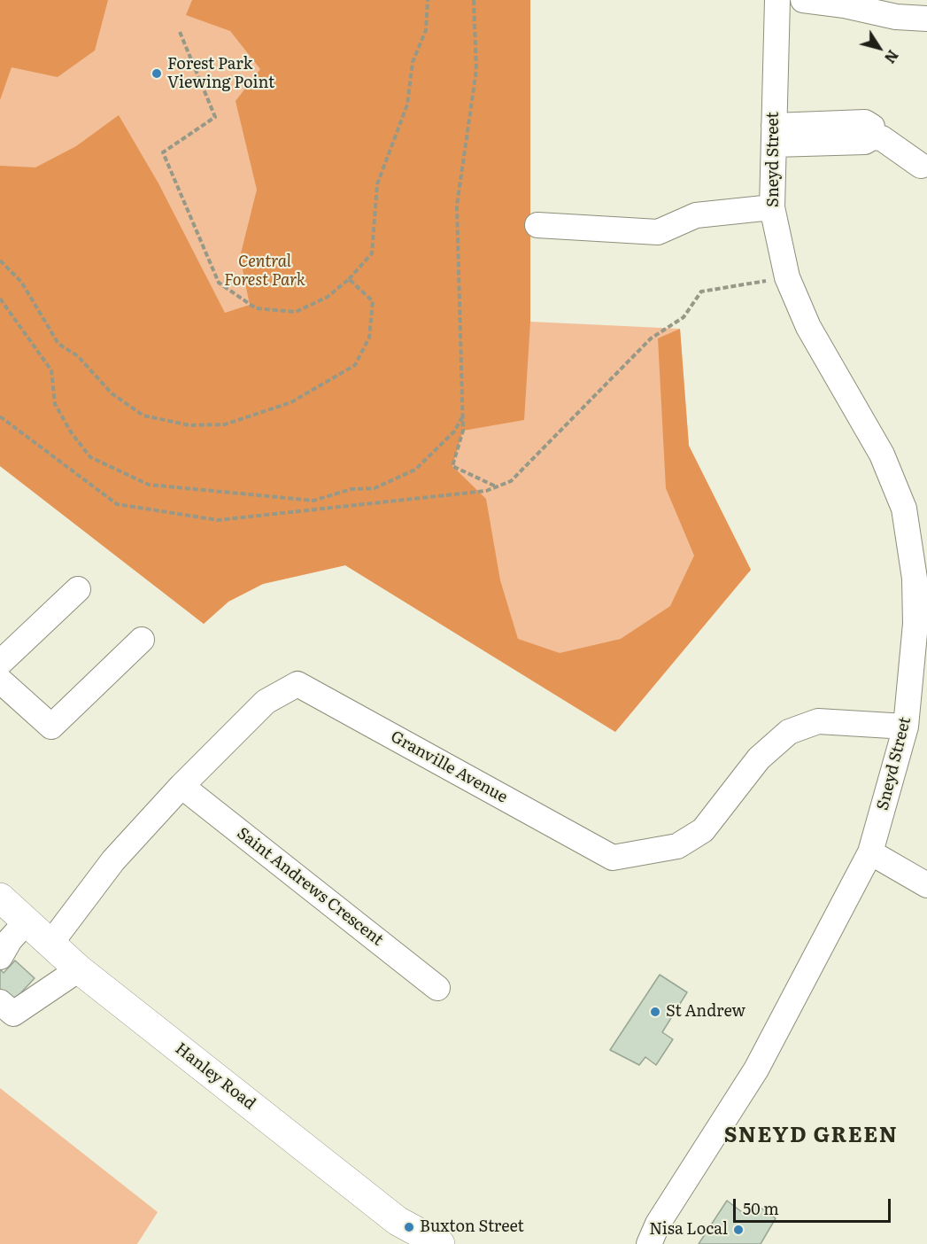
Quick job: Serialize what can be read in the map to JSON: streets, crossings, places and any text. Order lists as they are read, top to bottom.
{
  "streets": {
    "main road": ["Hanley Road"],
    "street": ["Sneyd Street", "Granville Avenue", "Saint Andrews Crescent"]
  },
  "crossings": [
    ["Sneyd Street", "Granville Avenue"],
    ["Granville Avenue", "Saint Andrews Crescent"],
    ["Granville Avenue", "Hanley Road"]
  ],
  "districts": ["SNEYD GREEN"],
  "parks": ["Central Forest Park"],
  "places": [
    "Forest Park Viewing Point",
    "St Andrew",
    "Buxton Street",
    "Nisa Local"
  ],
  "scale_bar": "50 m",
  "north": "bottom right"
}
